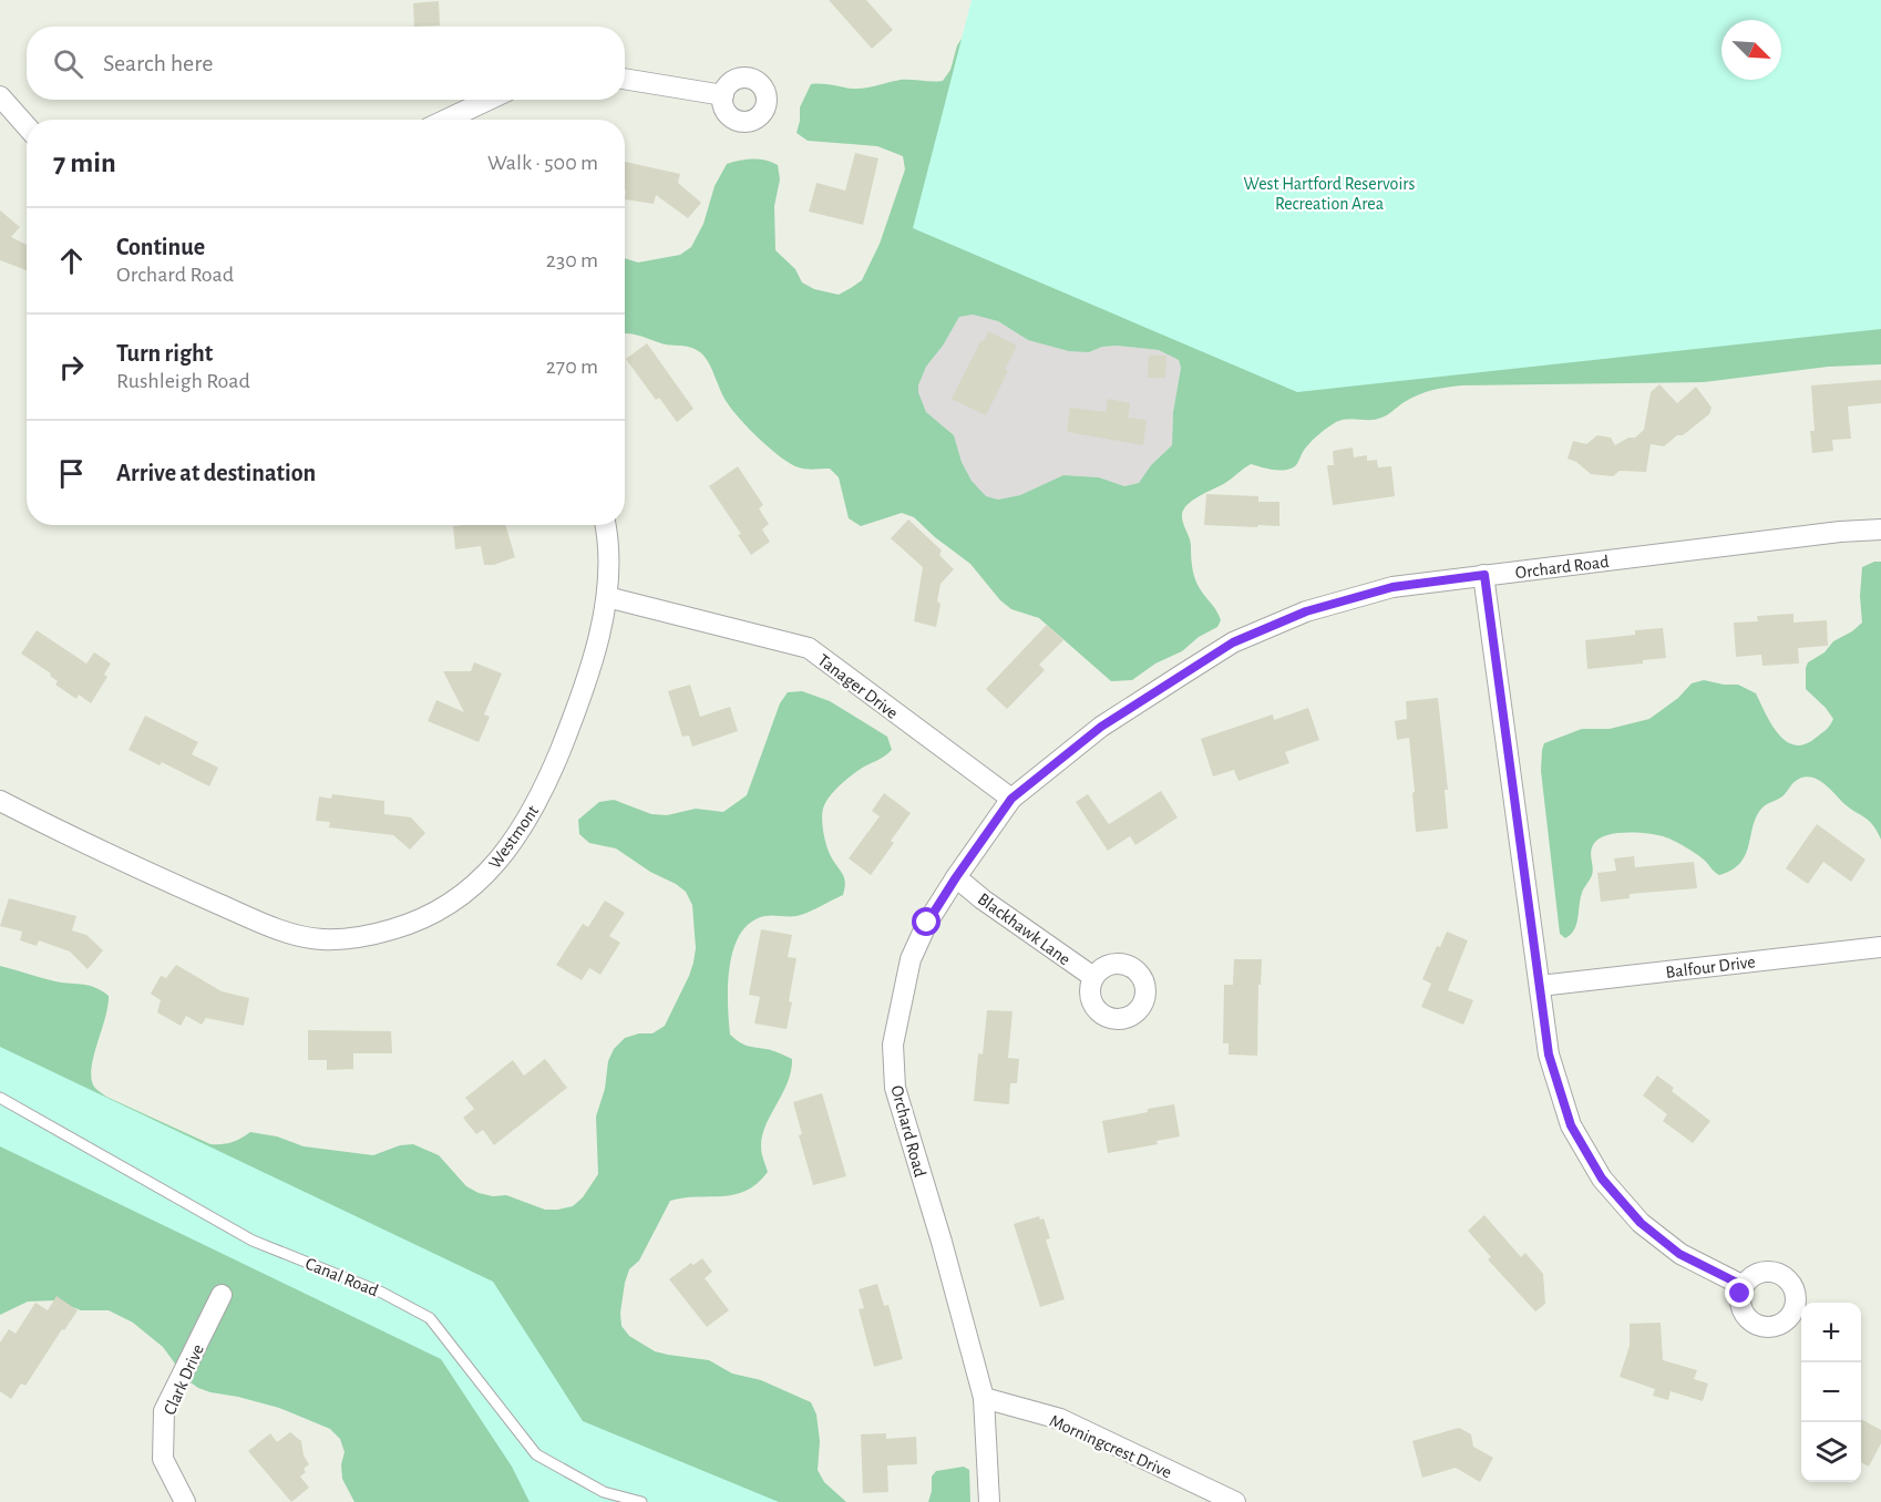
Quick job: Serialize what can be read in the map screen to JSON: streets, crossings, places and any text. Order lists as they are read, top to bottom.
{
  "streets": {
    "street": [
      "Orchard Road",
      "Tanager Drive",
      "Westmont",
      "Blackhawk Lane",
      "Balfour Drive",
      "Clark Drive",
      "Morningcrest Drive"
    ],
    "lane": ["Canal Road"]
  },
  "crossings": [
    ["Orchard Road", "Tanager Drive"],
    ["Orchard Road", "Blackhawk Lane"],
    ["Orchard Road", "Morningcrest Drive"],
    ["Tanager Drive", "Westmont"]
  ],
  "parks": ["West Hartford Reservoirs Recreation Area"],
  "north": "bottom right",
  "page": {
    "search": "Search here",
    "heading": ["7 min", "Walk · 500 m"],
    "list": [
      ["Continue", "Orchard Road", "230 m"],
      ["Turn right", "Rushleigh Road", "270 m"],
      "Arrive at destination"
    ],
    "map_buttons": ["+", "−"]
  }
}
